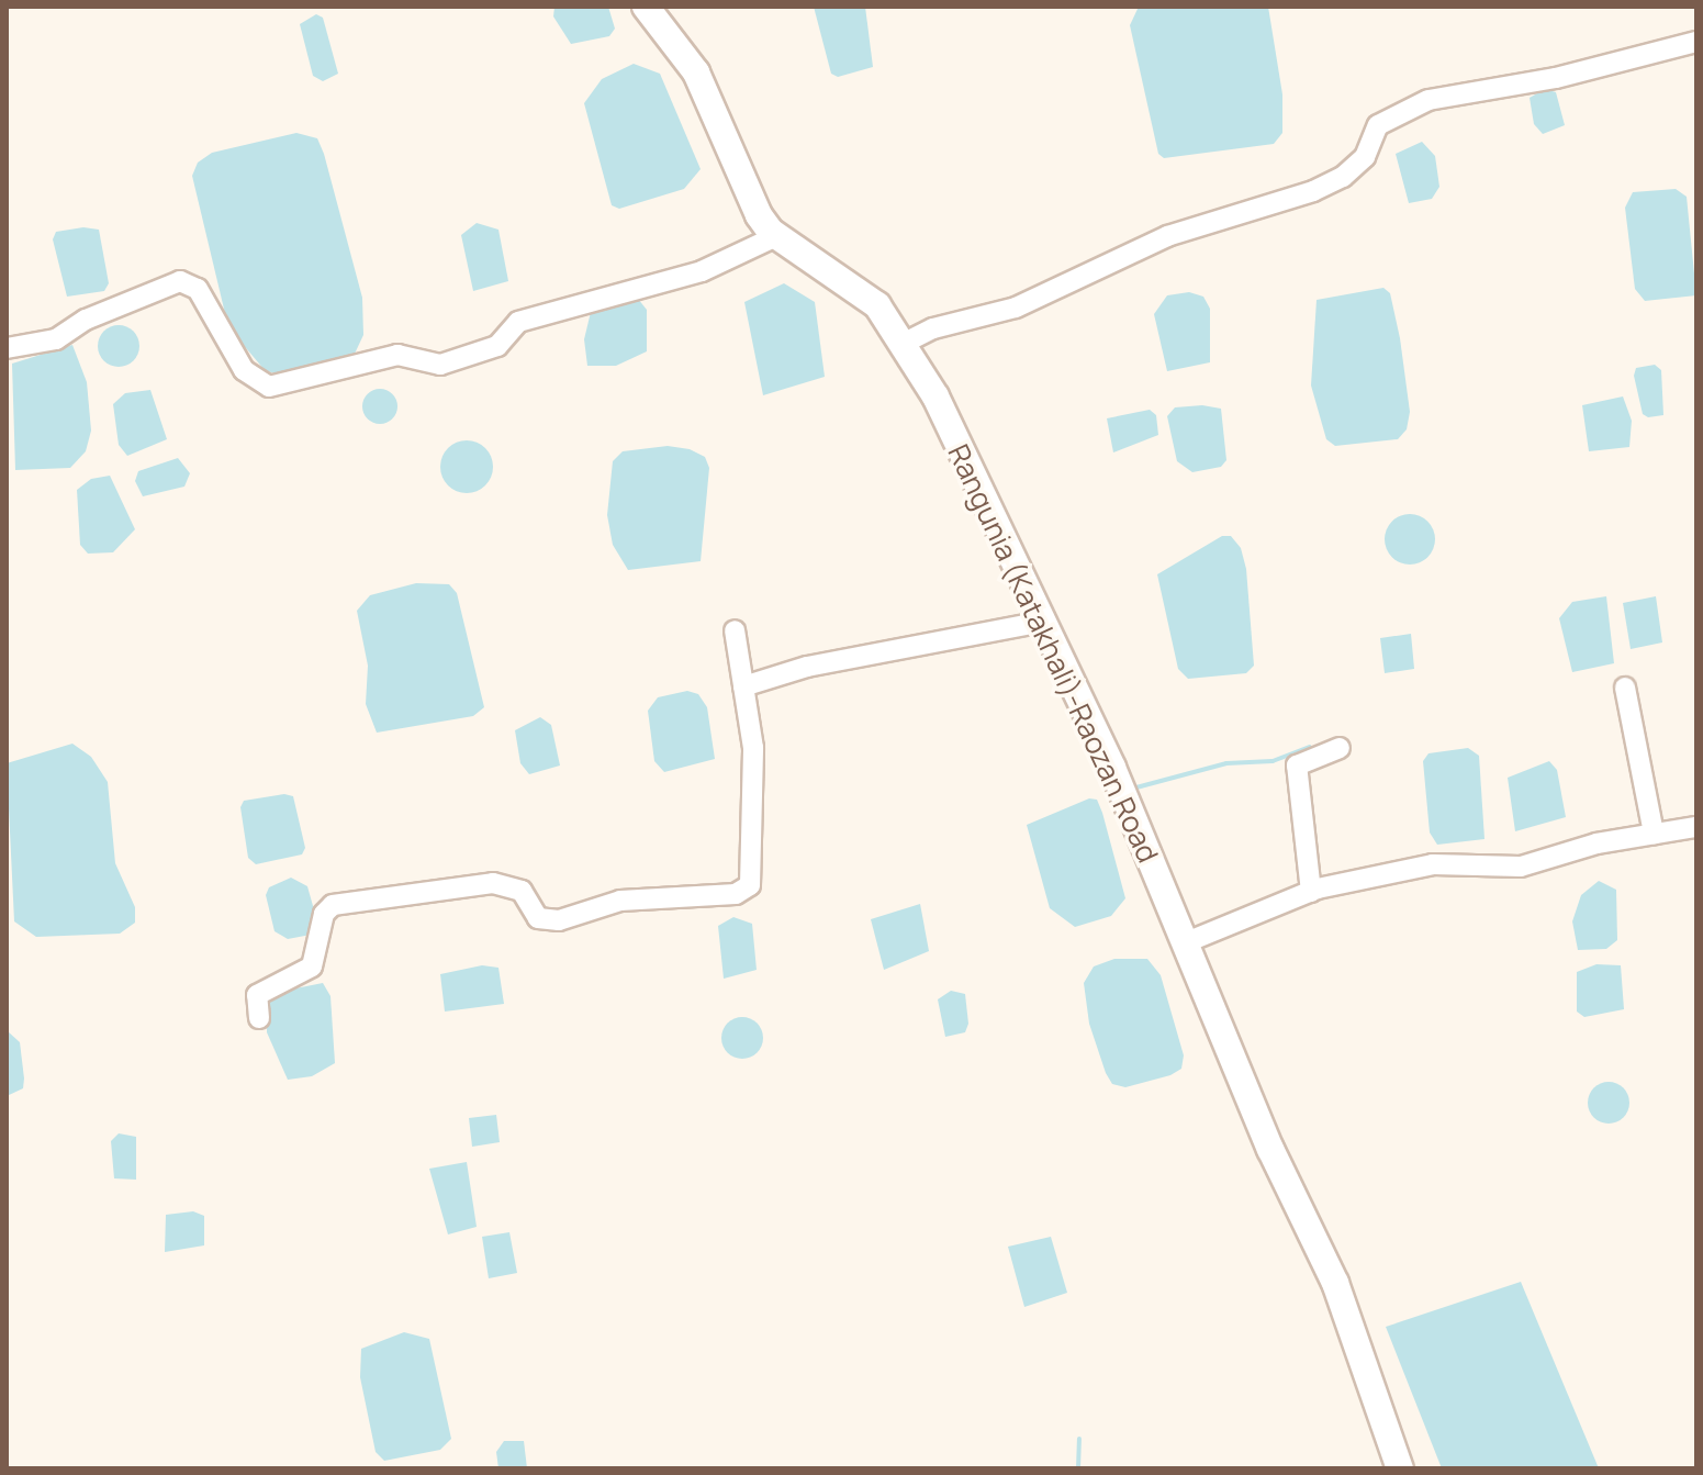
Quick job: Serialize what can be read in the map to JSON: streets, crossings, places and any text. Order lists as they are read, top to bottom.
{
  "streets": {
    "main road": ["Rangunia (Katakhali)-Raozan Road"]
  }
}
